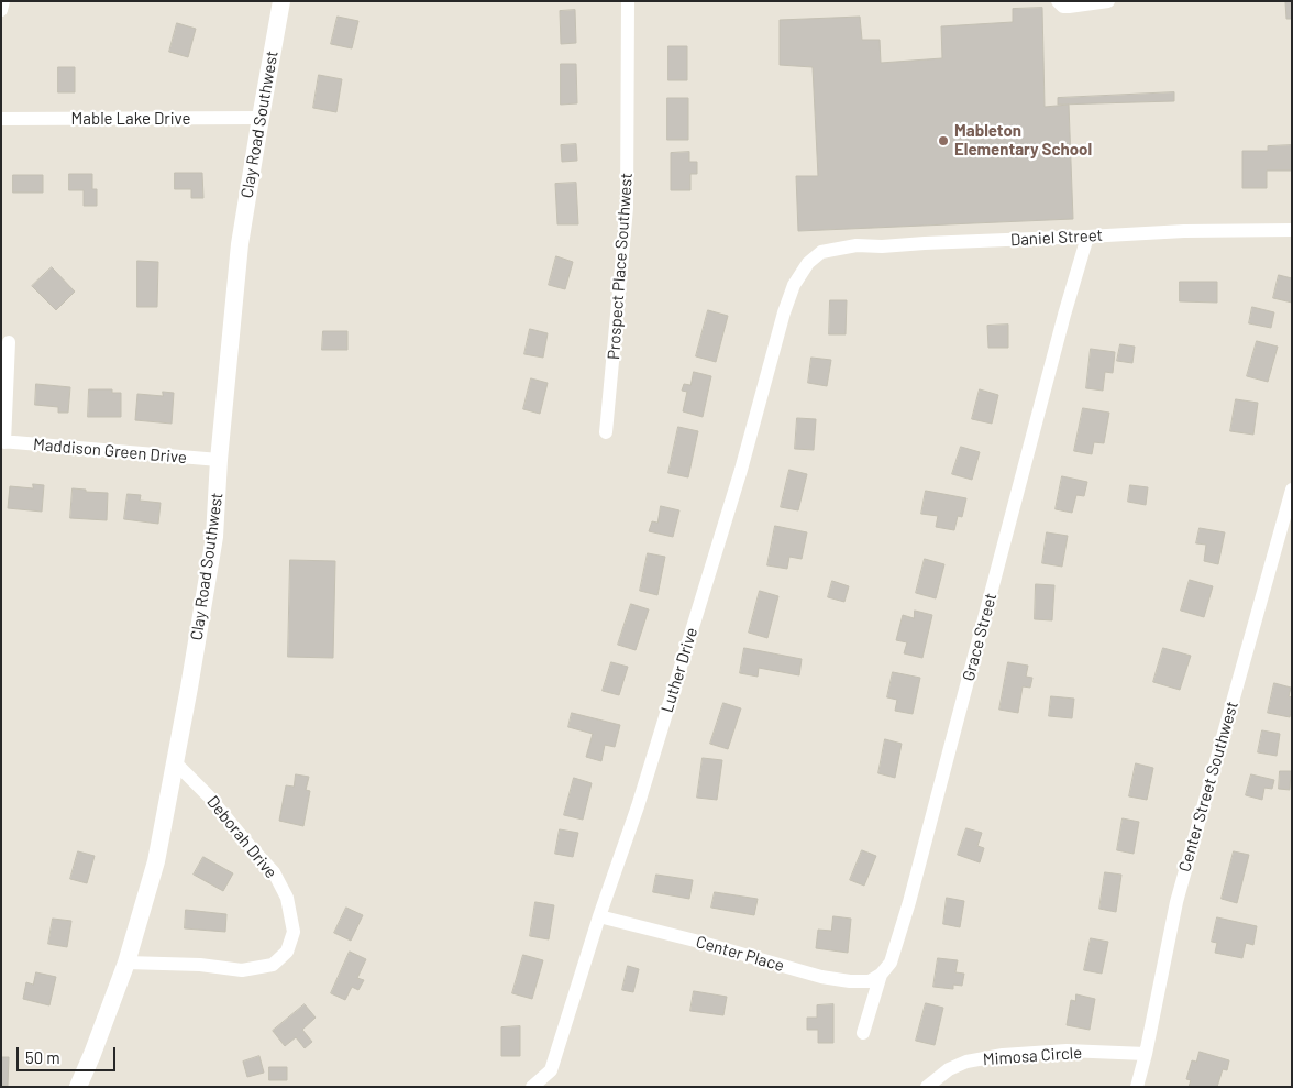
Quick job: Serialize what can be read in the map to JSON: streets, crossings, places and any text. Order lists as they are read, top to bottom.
{
  "streets": {
    "street": [
      "Mable Lake Drive",
      "Clay Road Southwest",
      "Daniel Street",
      "Prospect Place Southwest",
      "Maddison Green Drive",
      "Grace Street",
      "Luther Drive",
      "Center Street Southwest",
      "Deborah Drive",
      "Center Place",
      "Mimosa Circle"
    ]
  },
  "crossings": [
    ["Mable Lake Drive", "Clay Road Southwest"],
    ["Clay Road Southwest", "Maddison Green Drive"],
    ["Clay Road Southwest", "Deborah Drive"],
    ["Daniel Street", "Grace Street"],
    ["Daniel Street", "Luther Drive"],
    ["Grace Street", "Center Place"],
    ["Luther Drive", "Center Place"],
    ["Center Street Southwest", "Mimosa Circle"]
  ],
  "places": ["Mableton Elementary School"],
  "scale_bar": "50 m"
}
